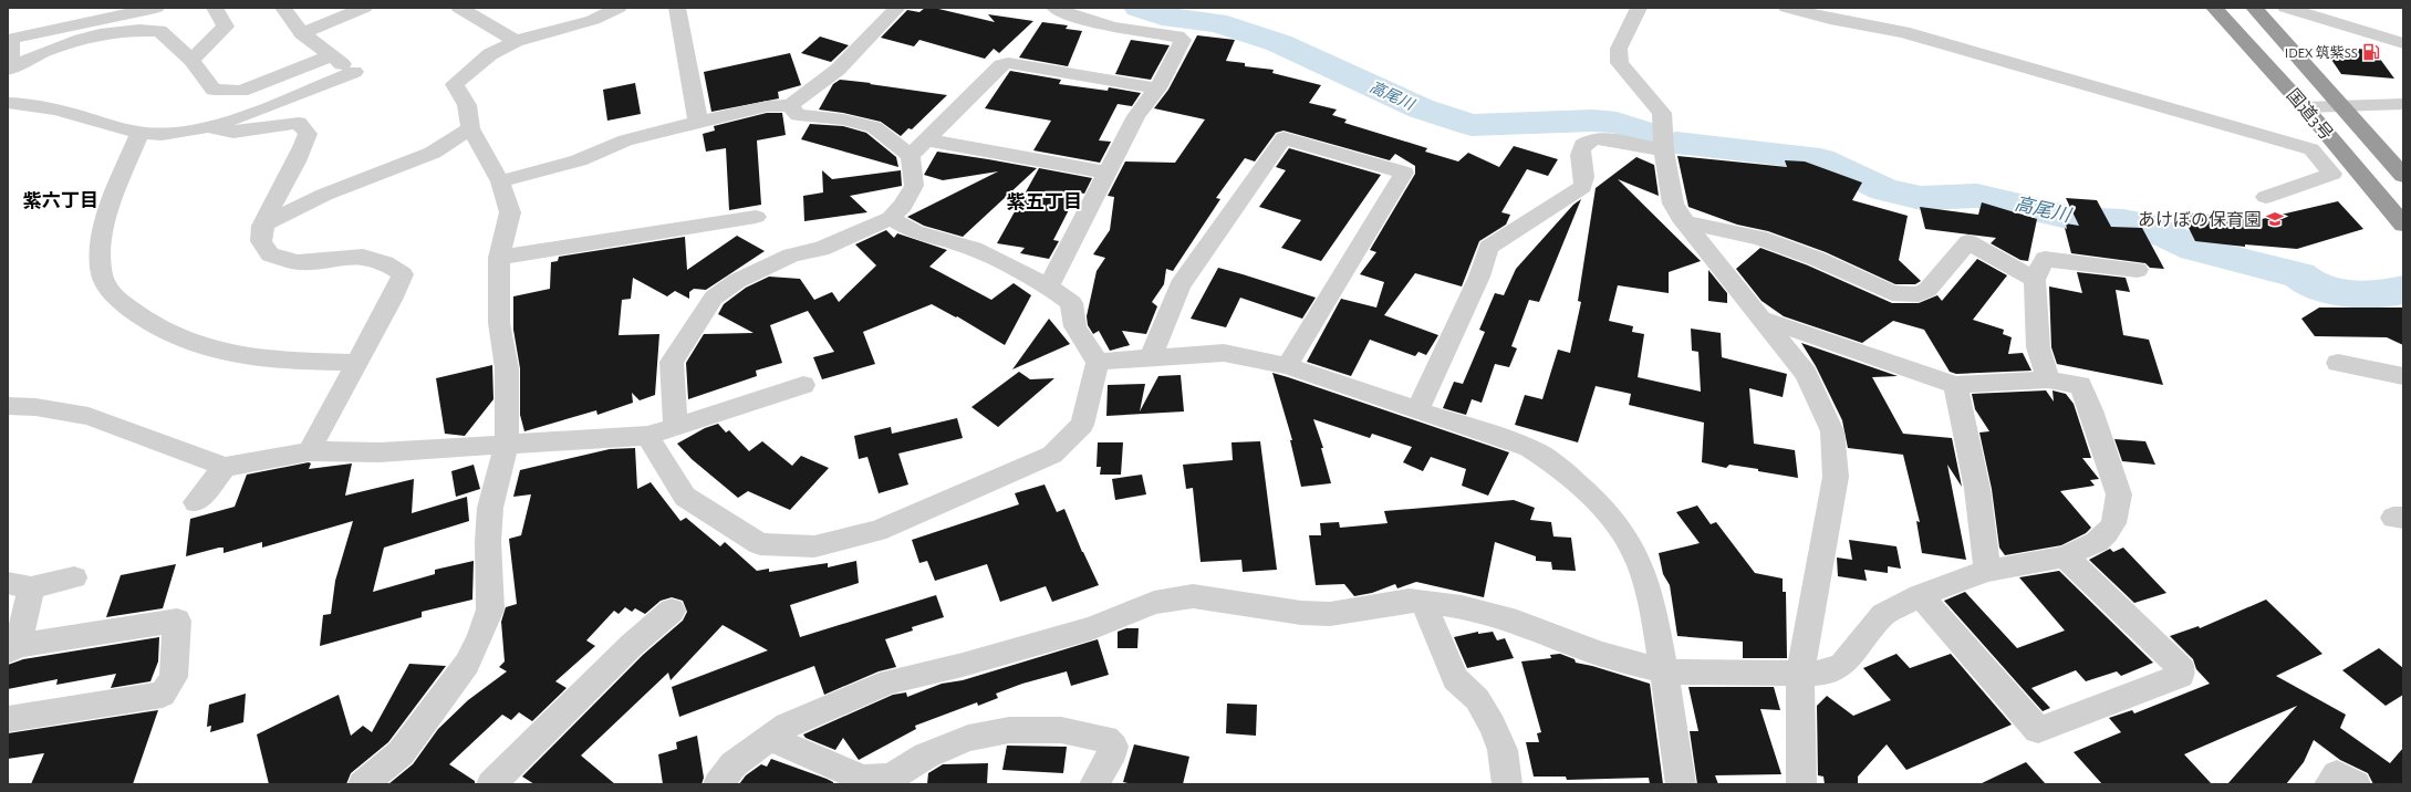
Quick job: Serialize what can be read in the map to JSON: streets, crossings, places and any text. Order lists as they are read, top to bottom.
{
  "streets": {
    "highway": ["国道3号"]
  },
  "districts": ["紫六丁目", "紫五丁目"],
  "water": ["高尾川"],
  "places": {
    "fuel station": ["IDEX 筑紫SS"],
    "school or university": ["あけぼの保育園"]
  }
}
